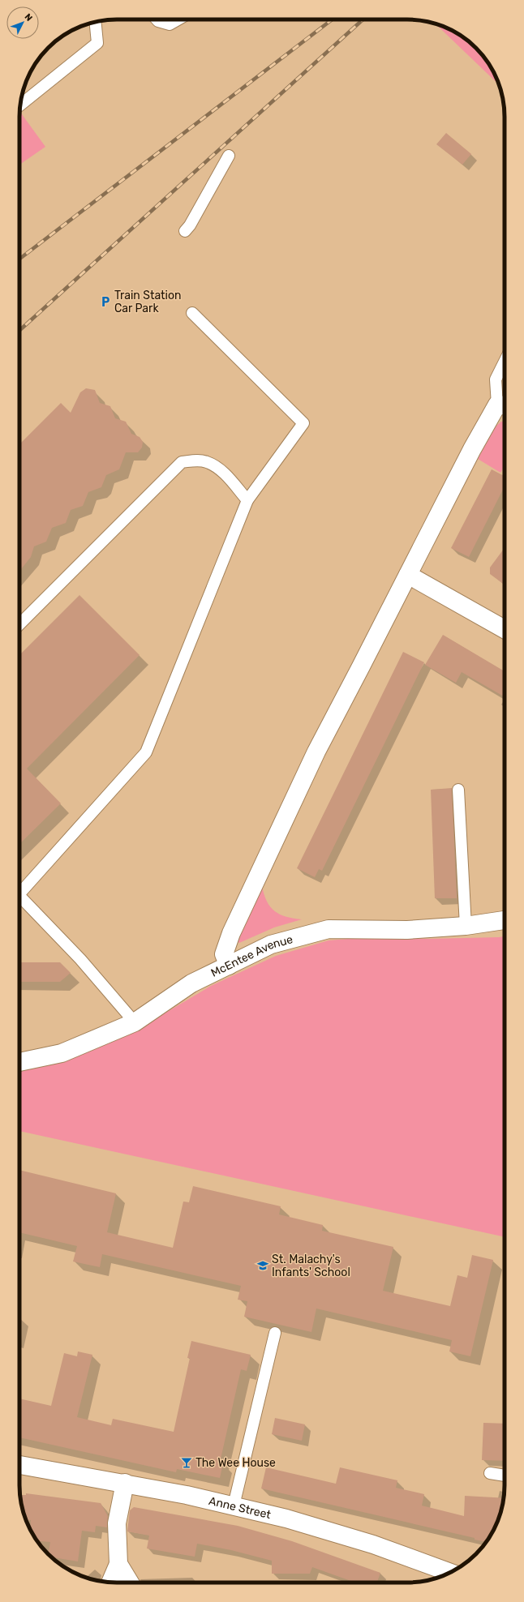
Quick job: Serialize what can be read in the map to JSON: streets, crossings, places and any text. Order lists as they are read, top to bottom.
{
  "streets": {
    "street": ["McEntee Avenue", "Anne Street"]
  },
  "places": {
    "parking": ["Train Station Car Park"],
    "school or university": ["St. Malachy's Infants' School"],
    "bar": ["The Wee House"]
  },
  "north": "top right"
}
